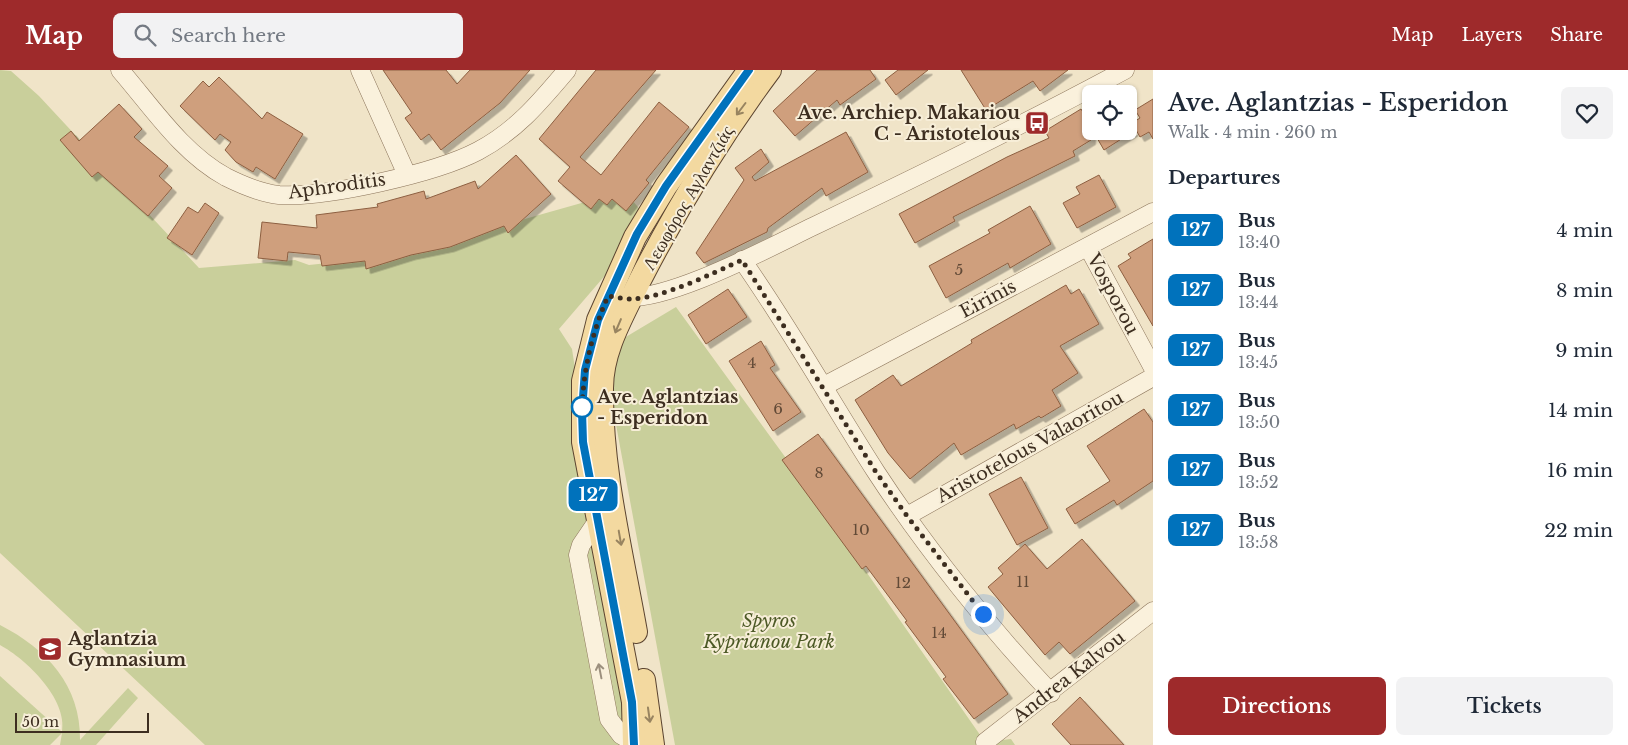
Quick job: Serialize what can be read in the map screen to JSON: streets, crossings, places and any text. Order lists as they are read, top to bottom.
{
  "streets": {
    "main road": ["Λεωφόρος Αγλαντζιάς"],
    "street": [
      "Aphroditis",
      "Vosporou",
      "Eirinis",
      "Aristotelous Valaoritou",
      "Andrea Kalvou"
    ]
  },
  "crossings": [
    ["Vosporou", "Eirinis"]
  ],
  "parks": ["Spyros Kyprianou Park"],
  "places": {
    "bus stop": ["Ave. Archiep. Makariou C - Aristotelous"],
    "other": ["Ave. Aglantzias - Esperidon"],
    "school or university": ["Aglantzia Gymnasium"]
  },
  "lines": ["bus line 127"],
  "house_numbers": [
    "5",
    "4",
    "6",
    "8",
    "10",
    "11",
    "12",
    "14"
  ],
  "scale_bar": "50 m",
  "page": {
    "header": "Map",
    "search": "Search here",
    "nav": ["Map", "Layers", "Share"],
    "on_map": "127",
    "heading": [
      ["Ave. Aglantzias - Esperidon", "Walk · 4 min · 260 m"],
      "Departures"
    ],
    "list": [
      {
        "mark": "127",
        "name": "Bus",
        "note": "13:40",
        "value": "4 min"
      },
      {
        "mark": "127",
        "name": "Bus",
        "note": "13:44",
        "value": "8 min"
      },
      {
        "mark": "127",
        "name": "Bus",
        "note": "13:45",
        "value": "9 min"
      },
      {
        "mark": "127",
        "name": "Bus",
        "note": "13:50",
        "value": "14 min"
      },
      {
        "mark": "127",
        "name": "Bus",
        "note": "13:52",
        "value": "16 min"
      },
      {
        "mark": "127",
        "name": "Bus",
        "note": "13:58",
        "value": "22 min"
      }
    ],
    "buttons": ["Directions", "Tickets"],
    "scale": "50 m"
  }
}
